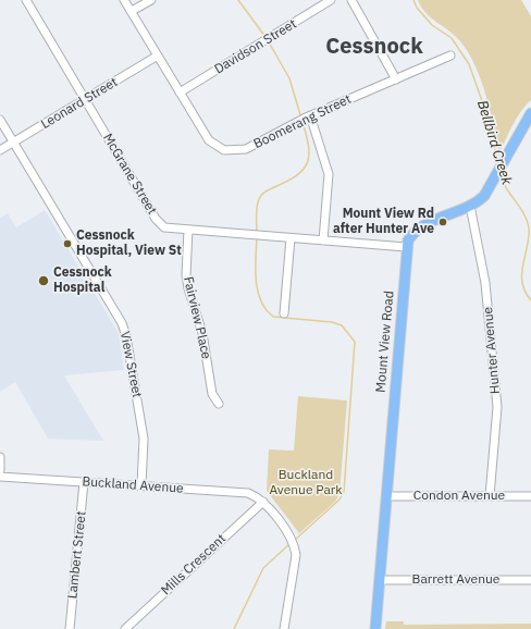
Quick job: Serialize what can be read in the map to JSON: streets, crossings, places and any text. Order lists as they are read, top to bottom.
{
  "streets": {
    "main road": ["Mount View Road"],
    "street": [
      "Davidson Street",
      "Leonard Street",
      "Boomerang Street",
      "McGrane Street",
      "Fairview Place",
      "Hunter Avenue",
      "View Street",
      "Buckland Avenue",
      "Condon Avenue",
      "Lambert Street",
      "Mills Crescent",
      "Barrett Avenue"
    ]
  },
  "crossings": [
    ["Davidson Street", "Boomerang Street"],
    ["Leonard Street", "Boomerang Street"],
    ["Leonard Street", "McGrane Street"],
    ["Leonard Street", "View Street"],
    ["McGrane Street", "Fairview Place"],
    ["McGrane Street", "Mount View Road"],
    ["Mount View Road", "Hunter Avenue"],
    ["Mount View Road", "Condon Avenue"],
    ["Mount View Road", "Barrett Avenue"],
    ["Hunter Avenue", "Condon Avenue"],
    ["View Street", "Buckland Avenue"],
    ["Buckland Avenue", "Lambert Street"],
    ["Buckland Avenue", "Mills Crescent"]
  ],
  "districts": ["Cessnock"],
  "water": ["Bellbird Creek"],
  "parks": ["Buckland Avenue Park"],
  "places": ["Mount View Rd after Hunter Ave", "Cessnock Hospital, View St", "Cessnock Hospital"]
}
